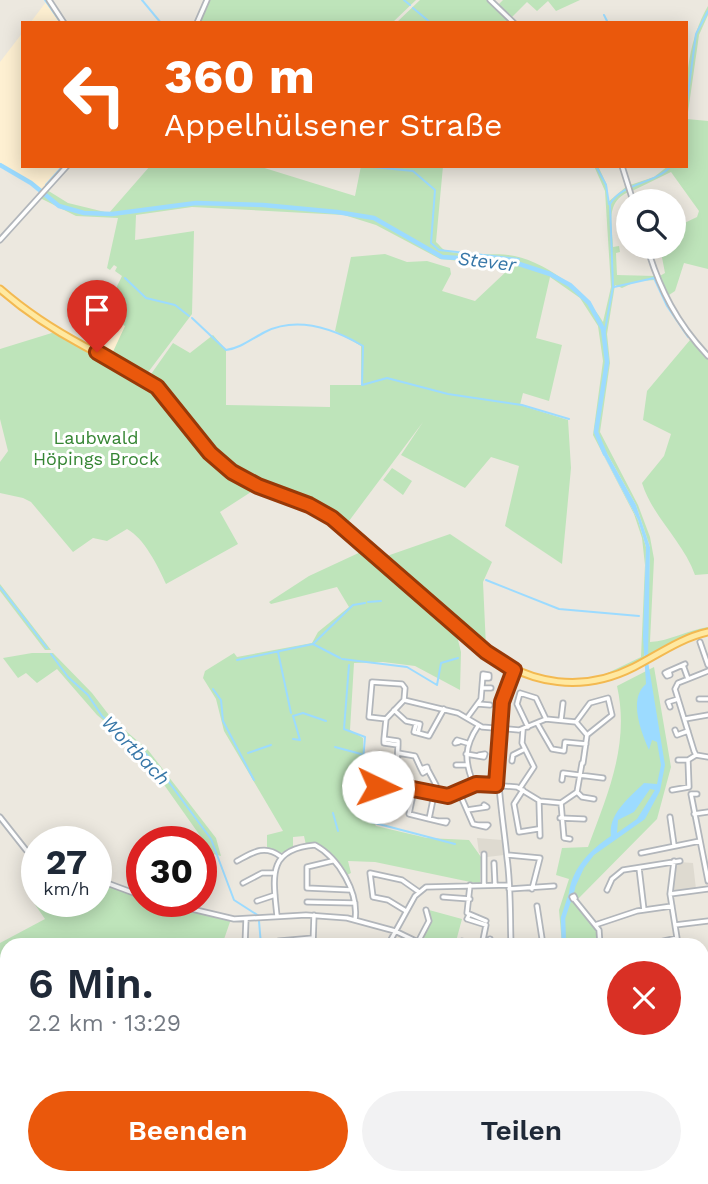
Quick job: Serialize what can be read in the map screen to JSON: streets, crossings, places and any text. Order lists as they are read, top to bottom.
{
  "water": ["Stever", "Wortbach"],
  "parks": ["Laubwald Höpings Brock"],
  "page": {
    "turn": ["360 m", "Appelhülsener Straße"],
    "speed": "27 km/h",
    "limit": "30",
    "heading": ["6 Min.", "2.2 km · 13:29"],
    "buttons": ["Beenden", "Teilen"]
  }
}
